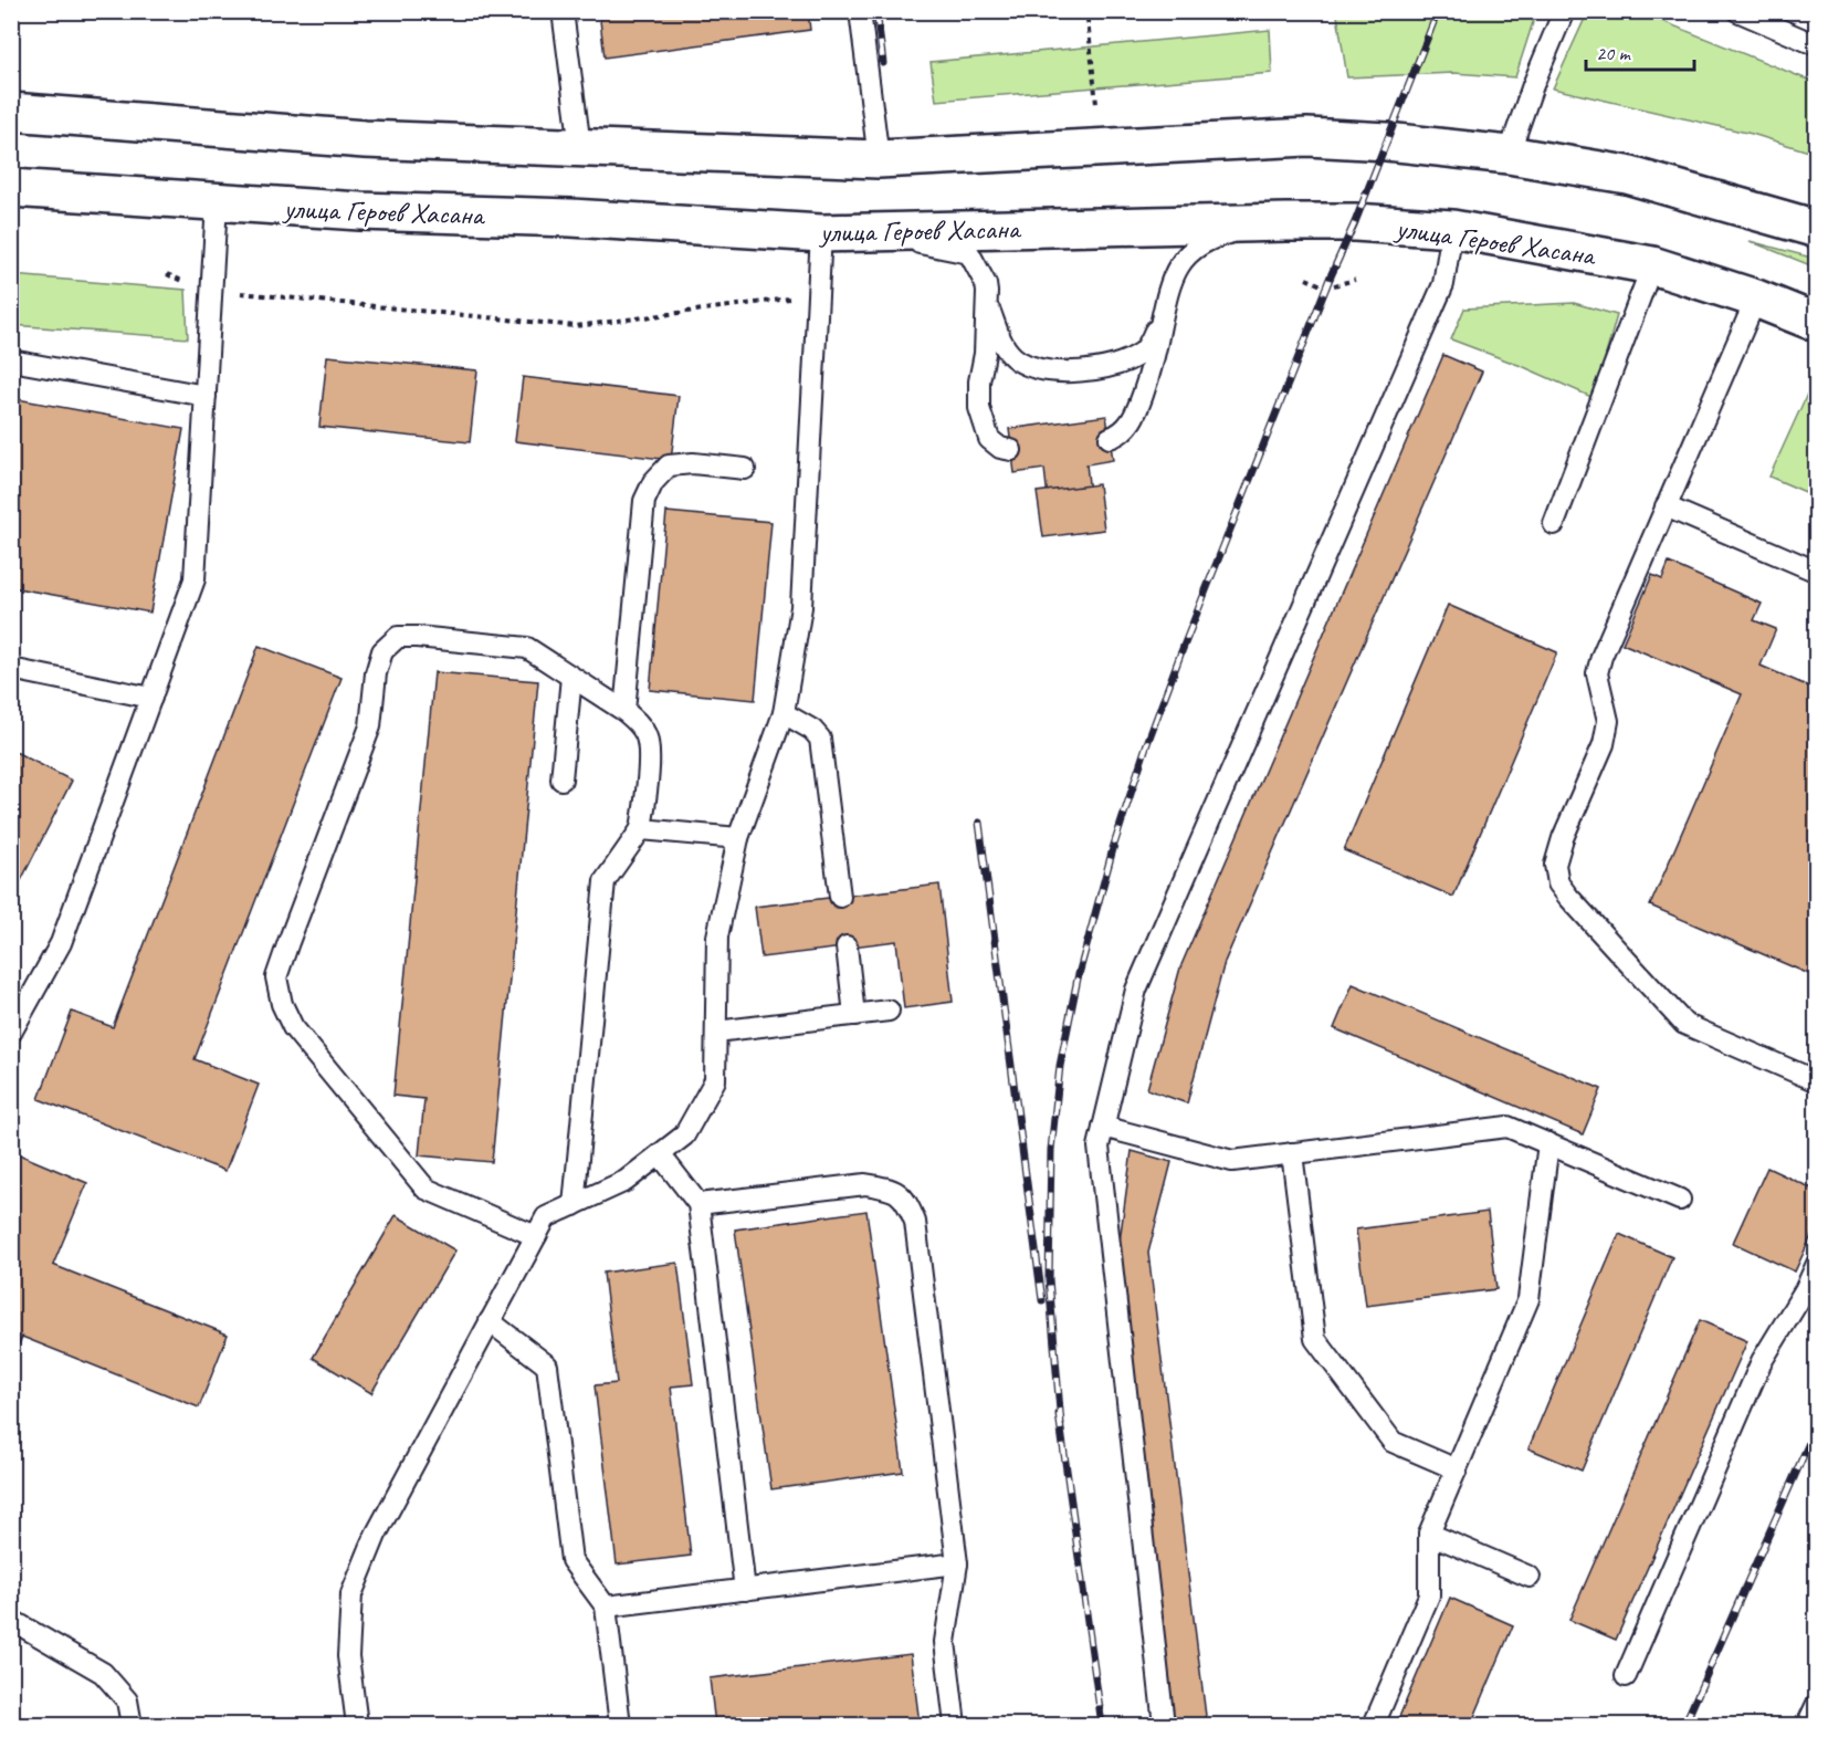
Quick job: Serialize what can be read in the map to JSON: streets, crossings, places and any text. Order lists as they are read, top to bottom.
{
  "streets": {
    "main road": ["улица Героев Хасана"]
  },
  "scale_bar": "20 m"
}
